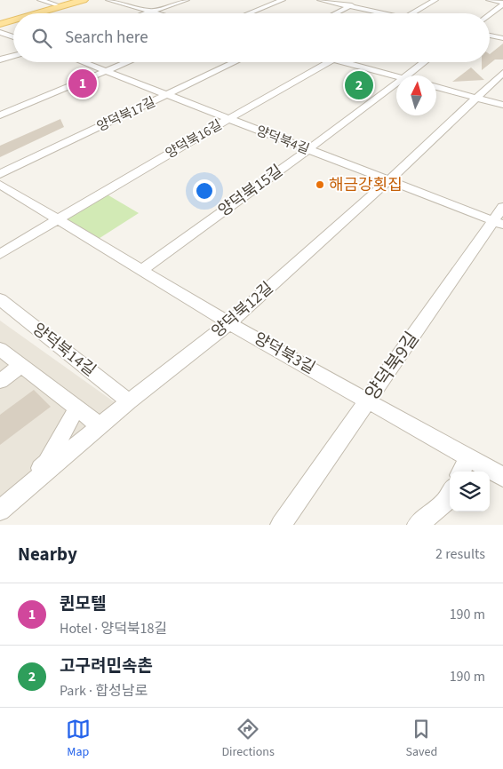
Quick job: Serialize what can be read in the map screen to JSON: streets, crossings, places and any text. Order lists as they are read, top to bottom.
{
  "streets": {
    "street": [
      "양덕북17길",
      "양덕북16길",
      "양덕북4길",
      "양덕북15길",
      "양덕북12길",
      "양덕북14길",
      "양덕북3길",
      "양덕북9길"
    ]
  },
  "crossings": [
    ["양덕북17길", "양덕북4길"],
    ["양덕북16길", "양덕북4길"],
    ["양덕북16길", "양덕북3길"],
    ["양덕북4길", "양덕북15길"],
    ["양덕북4길", "양덕북12길"],
    ["양덕북4길", "양덕북9길"],
    ["양덕북15길", "양덕북3길"],
    ["양덕북12길", "양덕북14길"],
    ["양덕북12길", "양덕북3길"],
    ["양덕북3길", "양덕북9길"]
  ],
  "places": ["해금강횟집"],
  "north": "top",
  "page": {
    "search": "Search here",
    "pins": ["1", "2"],
    "heading": ["Nearby", "2 results"],
    "list": [
      {
        "mark": "1",
        "name": "퀸모텔",
        "note": "Hotel · 양덕북18길",
        "value": "190 m"
      },
      {
        "mark": "2",
        "name": "고구려민속촌",
        "note": "Park · 합성남로",
        "value": "190 m"
      }
    ],
    "nav": ["Map", "Directions", "Saved"]
  }
}
